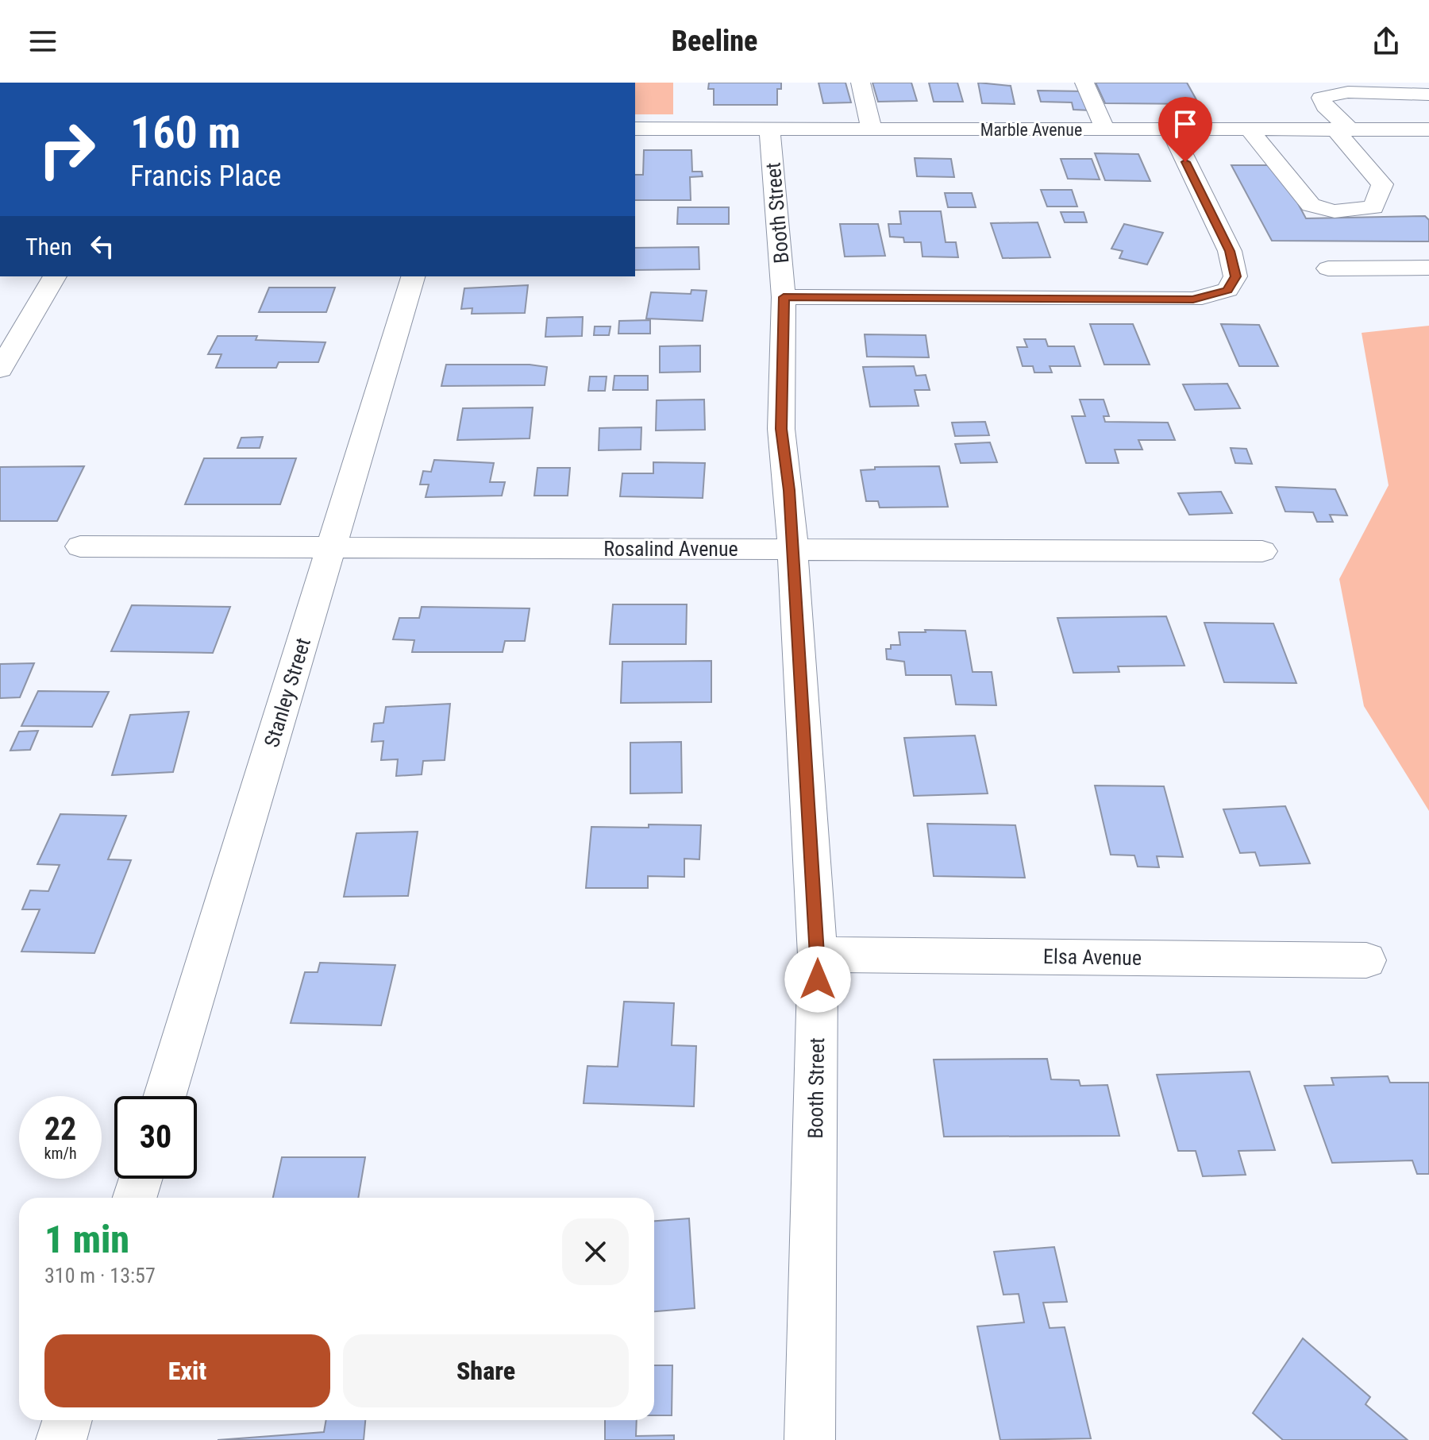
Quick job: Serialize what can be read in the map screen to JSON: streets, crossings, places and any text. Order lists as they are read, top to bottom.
{
  "streets": {
    "street": [
      "Marble Avenue",
      "Booth Street",
      "Rosalind Avenue",
      "Stanley Street",
      "Elsa Avenue"
    ]
  },
  "crossings": [
    ["Marble Avenue", "Booth Street"],
    ["Booth Street", "Rosalind Avenue"],
    ["Booth Street", "Elsa Avenue"],
    ["Rosalind Avenue", "Stanley Street"]
  ],
  "page": {
    "header": "Beeline",
    "turn": ["160 m", "Francis Place"],
    "then": "Then",
    "speed": "22 km/h",
    "limit": "30",
    "heading": ["1 min", "310 m · 13:57"],
    "buttons": ["Exit", "Share"]
  }
}
